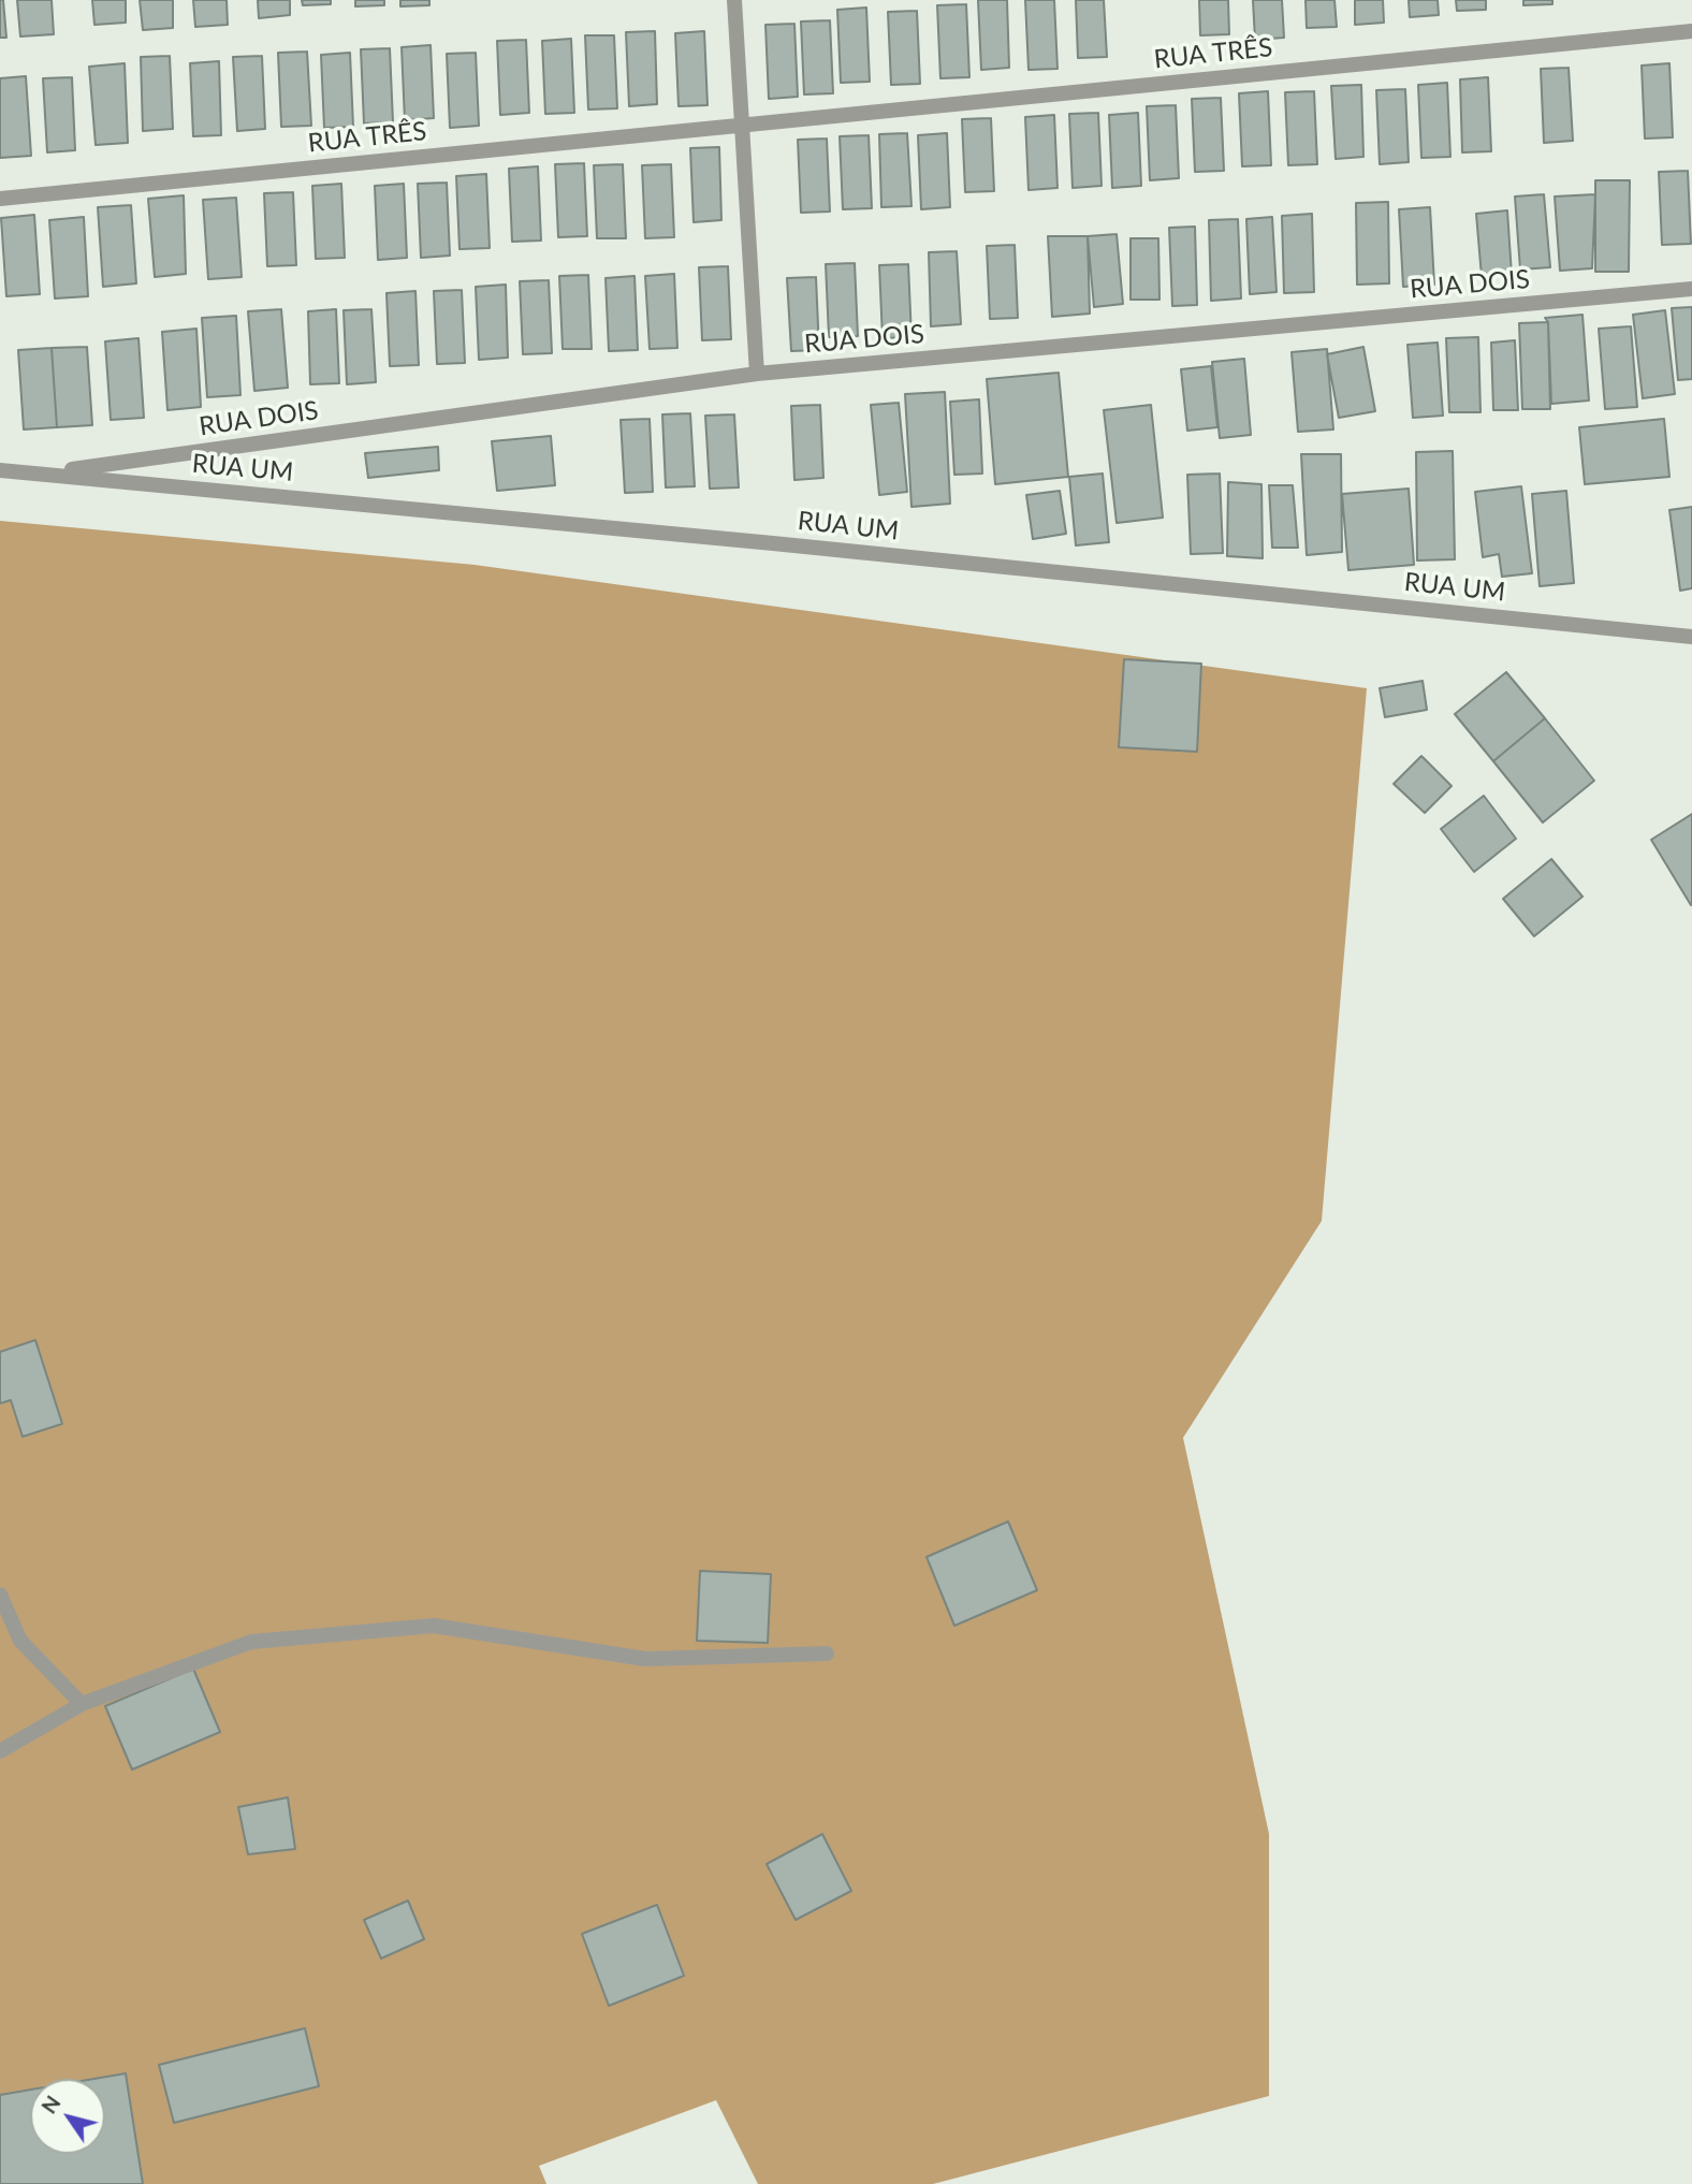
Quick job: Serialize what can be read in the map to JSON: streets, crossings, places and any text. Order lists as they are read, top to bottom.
{
  "streets": {
    "street": ["RUA TRÊS", "RUA DOIS", "RUA UM"]
  },
  "crossings": [
    ["RUA DOIS", "RUA UM"]
  ],
  "north": "top left"
}
